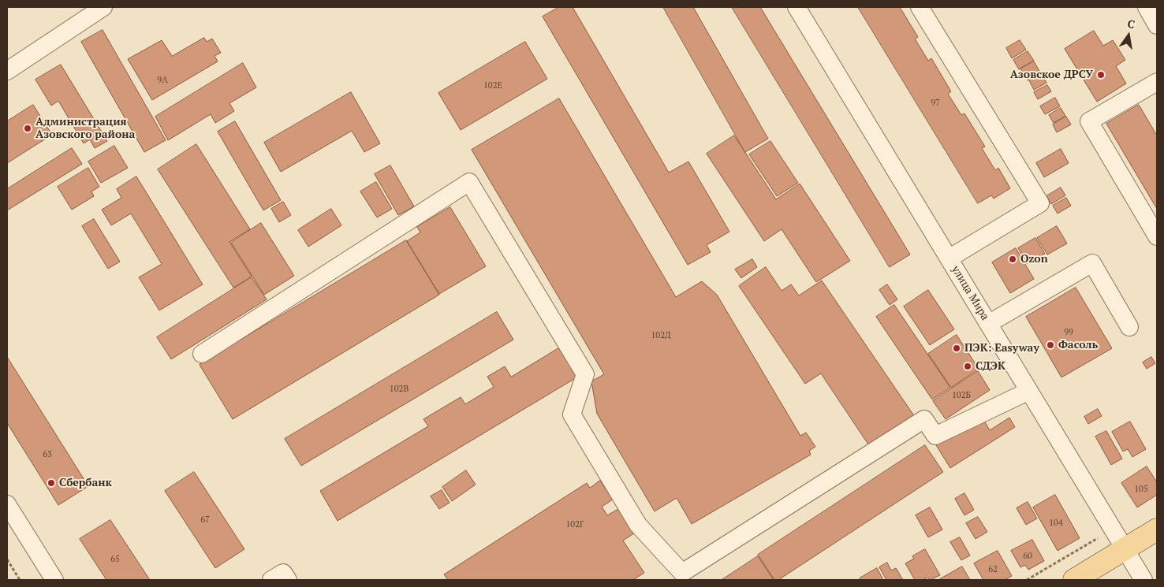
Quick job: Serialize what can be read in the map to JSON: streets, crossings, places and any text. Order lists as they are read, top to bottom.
{
  "streets": {
    "street": ["улица Мира"]
  },
  "places": [
    "Азовское ДРСУ",
    "Администрация Азовского района",
    "Ozon",
    "Фасоль",
    "ПЭК: Easyway",
    "СДЭК",
    "Сбербанк"
  ],
  "house_numbers": [
    "9А",
    "102Е",
    "97",
    "99",
    "102Д",
    "102В",
    "102Б",
    "63",
    "105",
    "67",
    "104",
    "102Г",
    "60",
    "65",
    "62"
  ],
  "north": "top"
}
